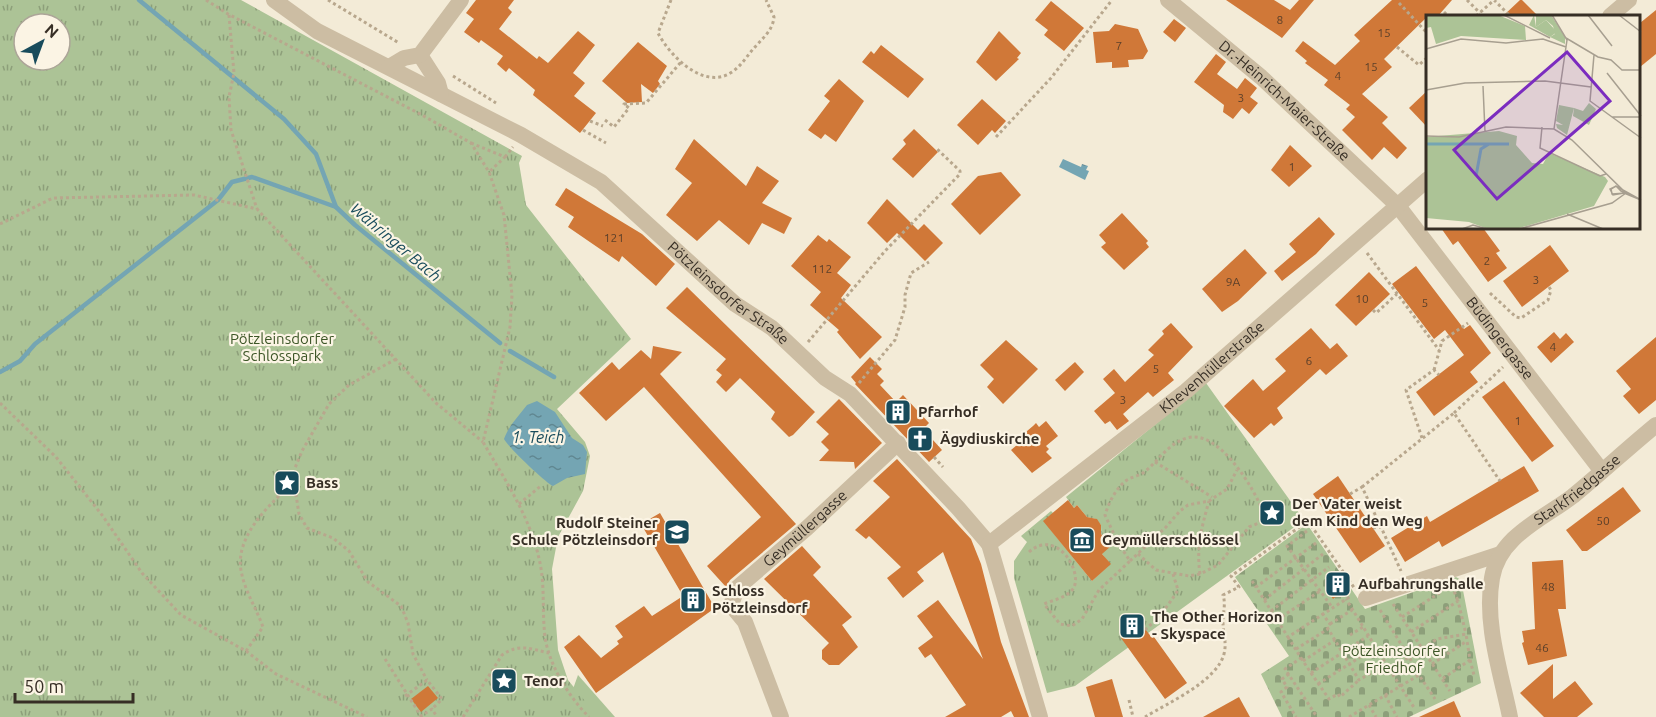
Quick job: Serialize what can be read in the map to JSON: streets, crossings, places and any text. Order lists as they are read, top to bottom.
{
  "streets": {
    "street": [
      "Dr.-Heinrich-Maier-Straße",
      "Pötzleinsdorfer Straße",
      "Büdingergasse",
      "Khevenhüllerstraße",
      "Starkfriedgasse",
      "Geymüllergasse"
    ]
  },
  "crossings": [
    ["Dr.-Heinrich-Maier-Straße", "Büdingergasse"],
    ["Dr.-Heinrich-Maier-Straße", "Khevenhüllerstraße"],
    ["Pötzleinsdorfer Straße", "Khevenhüllerstraße"],
    ["Pötzleinsdorfer Straße", "Geymüllergasse"],
    ["Büdingergasse", "Khevenhüllerstraße"],
    ["Büdingergasse", "Starkfriedgasse"]
  ],
  "water": ["Währinger Bach", "1. Teich"],
  "parks": ["Pötzleinsdorfer Schlosspark", "Pötzleinsdorfer Friedhof"],
  "places": {
    "building": [
      "Pfarrhof",
      "Aufbahrungshalle",
      "Schloss Pötzleinsdorf",
      "The Other Horizon - Skyspace"
    ],
    "church": ["Ägydiuskirche"],
    "place": ["Bass", "Der Vater weist dem Kind den Weg", "Tenor"],
    "school or university": ["Rudolf Steiner Schule Pötzleinsdorf"],
    "museum": ["Geymüllerschlössel"]
  },
  "house_numbers": [
    "8",
    "15",
    "7",
    "15",
    "4",
    "3",
    "1",
    "121",
    "2",
    "112",
    "3",
    "9A",
    "10",
    "5",
    "4",
    "6",
    "5",
    "3",
    "1",
    "50",
    "48",
    "46"
  ],
  "scale_bar": "50 m",
  "north": "top right"
}
